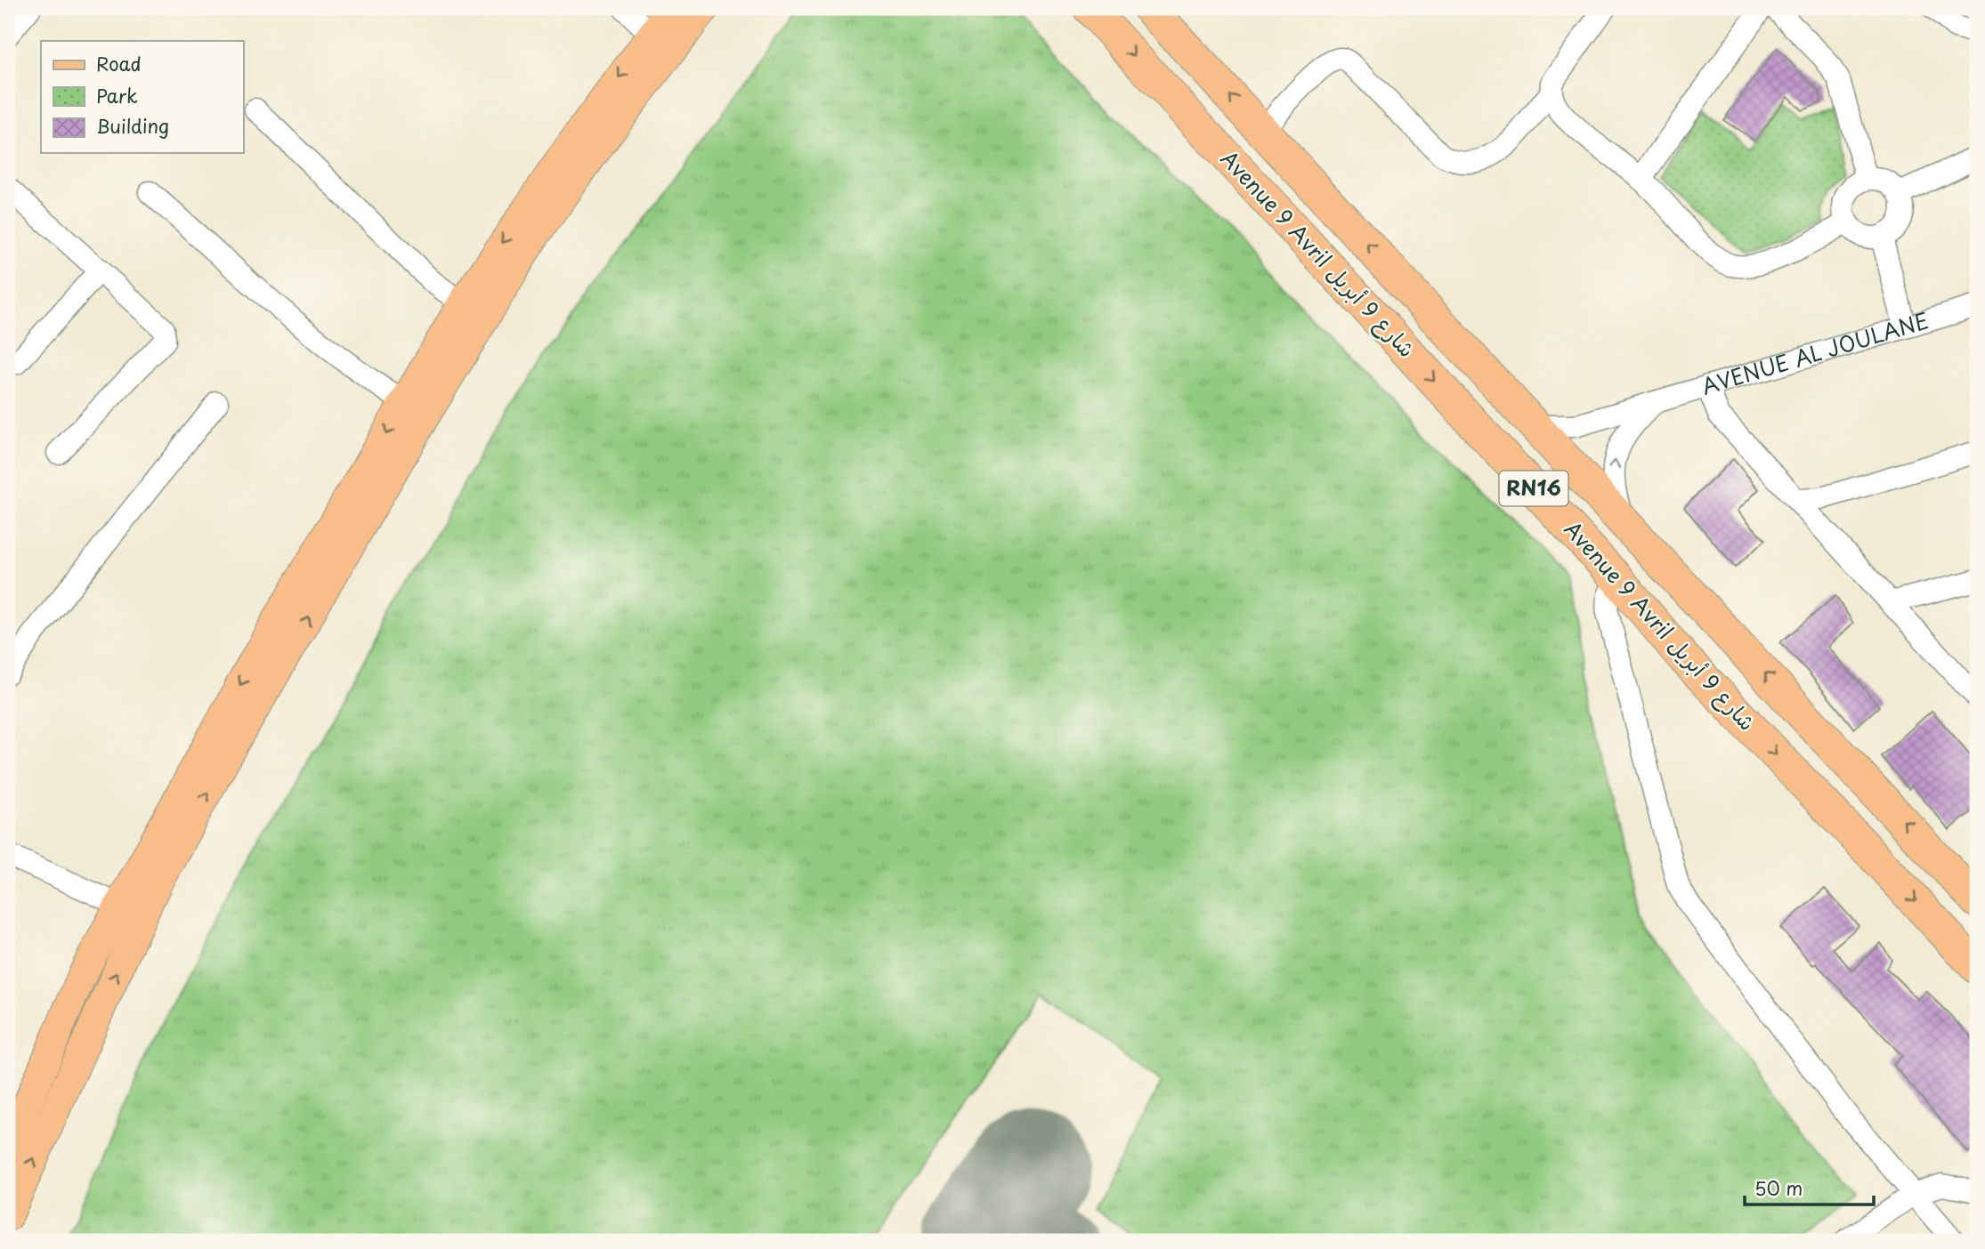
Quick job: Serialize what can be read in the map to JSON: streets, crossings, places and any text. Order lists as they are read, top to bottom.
{
  "streets": {
    "highway": ["Avenue 9 Avril شارع 9 أبريل", "RN16"],
    "street": ["AVENUE AL JOULANE"]
  },
  "crossings": [
    ["Avenue 9 Avril شارع 9 أبريل", "AVENUE AL JOULANE"]
  ],
  "legend": ["Road", "Park", "Building"],
  "scale_bar": "50 m"
}
